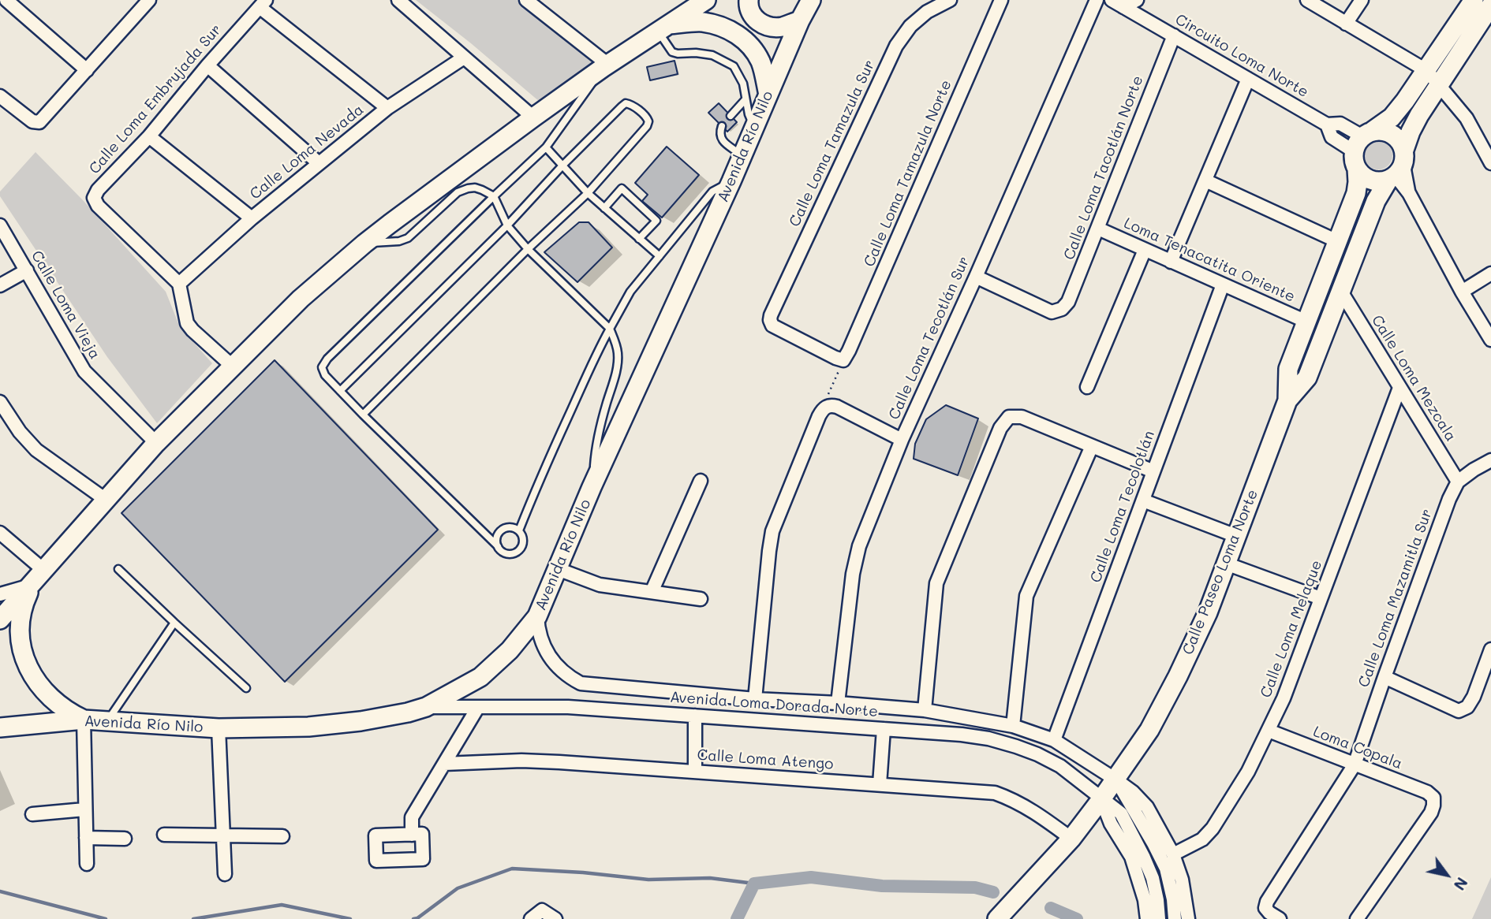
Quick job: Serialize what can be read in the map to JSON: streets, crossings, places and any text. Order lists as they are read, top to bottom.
{
  "streets": {
    "main road": ["Avenida Río Nilo", "Calle Paseo Loma Norte"],
    "street": [
      "Circuito Loma Norte",
      "Calle Loma Embrujada Sur",
      "Calle Loma Tamazula Sur",
      "Calle Loma Nevada",
      "Calle Loma Tacotlán Norte",
      "Calle Loma Tamazula Norte",
      "Loma Tenacatita Oriente",
      "Calle Loma Vieja",
      "Calle Loma Tecotlán Sur",
      "Calle Loma Mezcala",
      "Calle Loma Tecolotlán",
      "Calle Loma Mazamitla Sur",
      "Calle Loma Melaque",
      "Avenida Loma Dorada Norte",
      "Loma Copala",
      "Calle Loma Atengo"
    ]
  },
  "crossings": [
    ["Circuito Loma Norte", "Calle Loma Tacotlán Norte"],
    ["Circuito Loma Norte", "Calle Paseo Loma Norte"],
    ["Calle Loma Embrujada Sur", "Calle Loma Nevada"],
    ["Calle Loma Tamazula Sur", "Calle Loma Tamazula Norte"],
    ["Avenida Río Nilo", "Avenida Loma Dorada Norte"],
    ["Calle Loma Tacotlán Norte", "Loma Tenacatita Oriente"],
    ["Calle Loma Tacotlán Norte", "Calle Loma Tecotlán Sur"],
    ["Loma Tenacatita Oriente", "Calle Loma Tecolotlán"],
    ["Loma Tenacatita Oriente", "Calle Paseo Loma Norte"],
    ["Calle Loma Tecotlán Sur", "Avenida Loma Dorada Norte"],
    ["Calle Loma Mezcala", "Calle Paseo Loma Norte"],
    ["Calle Loma Mezcala", "Calle Loma Mazamitla Sur"],
    ["Calle Loma Mezcala", "Calle Loma Melaque"],
    ["Calle Loma Tecolotlán", "Avenida Loma Dorada Norte"],
    ["Calle Paseo Loma Norte", "Avenida Loma Dorada Norte"],
    ["Calle Paseo Loma Norte", "Calle Loma Atengo"],
    ["Calle Loma Mazamitla Sur", "Loma Copala"],
    ["Calle Loma Melaque", "Avenida Loma Dorada Norte"],
    ["Calle Loma Melaque", "Loma Copala"]
  ],
  "north": "bottom right"
}
